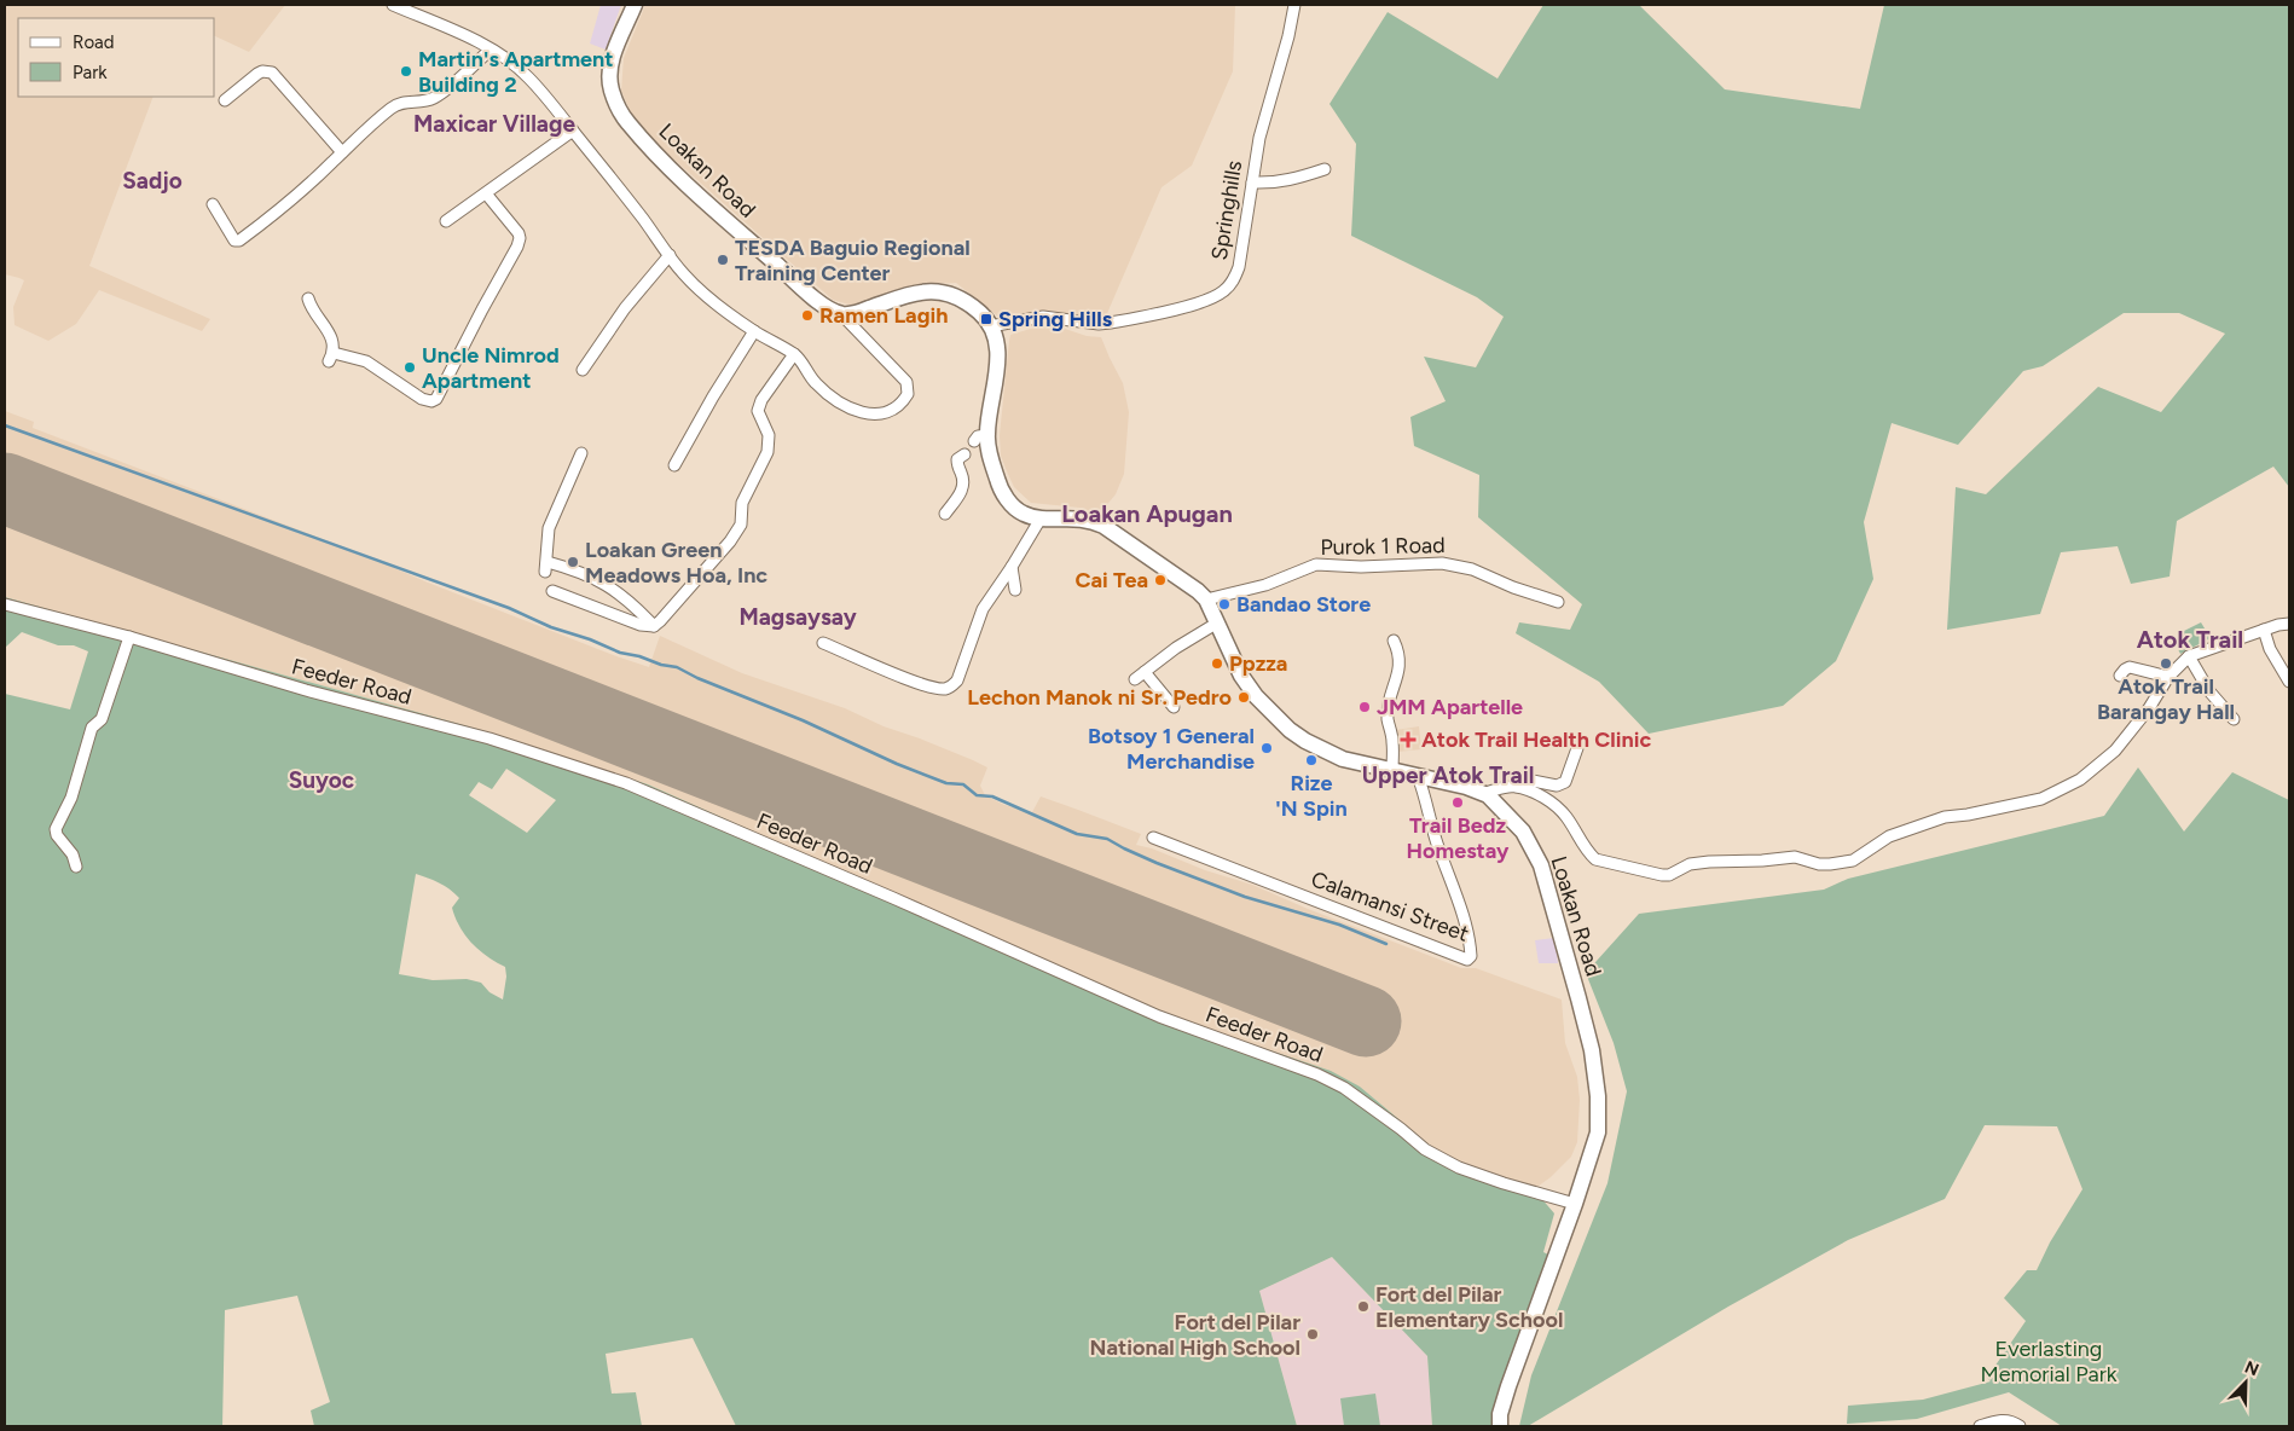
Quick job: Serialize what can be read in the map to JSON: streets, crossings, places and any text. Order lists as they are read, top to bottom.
{
  "streets": {
    "main road": ["Loakan Road"],
    "street": [
      "Springhills",
      "Purok 1 Road",
      "Feeder Road",
      "Calamansi Street"
    ]
  },
  "crossings": [
    ["Loakan Road", "Springhills"],
    ["Loakan Road", "Purok 1 Road"],
    ["Loakan Road", "Feeder Road"],
    ["Loakan Road", "Calamansi Street"]
  ],
  "districts": [
    "Maxicar Village",
    "Sadjo",
    "Loakan Apugan",
    "Magsaysay",
    "Atok Trail",
    "Upper Atok Trail",
    "Suyoc"
  ],
  "parks": ["Everlasting Memorial Park"],
  "places": {
    "other": [
      "Martin's Apartment Building 2",
      "TESDA Baguio Regional Training Center",
      "Ramen Lagih",
      "Uncle Nimrod Apartment",
      "Loakan Green Meadows Hoa, Inc",
      "Cai Tea",
      "Bandao Store",
      "Ppzza",
      "Atok Trail Barangay Hall",
      "Lechon Manok ni Sr. Pedro",
      "JMM Apartelle",
      "Botsoy 1 General Merchandise",
      "Rize 'N Spin",
      "Trail Bedz Homestay",
      "Fort del Pilar Elementary School",
      "Fort del Pilar National High School"
    ],
    "transit": ["Spring Hills"],
    "health": ["Atok Trail Health Clinic"]
  },
  "legend": ["Road", "Park"],
  "north": "top right"
}
